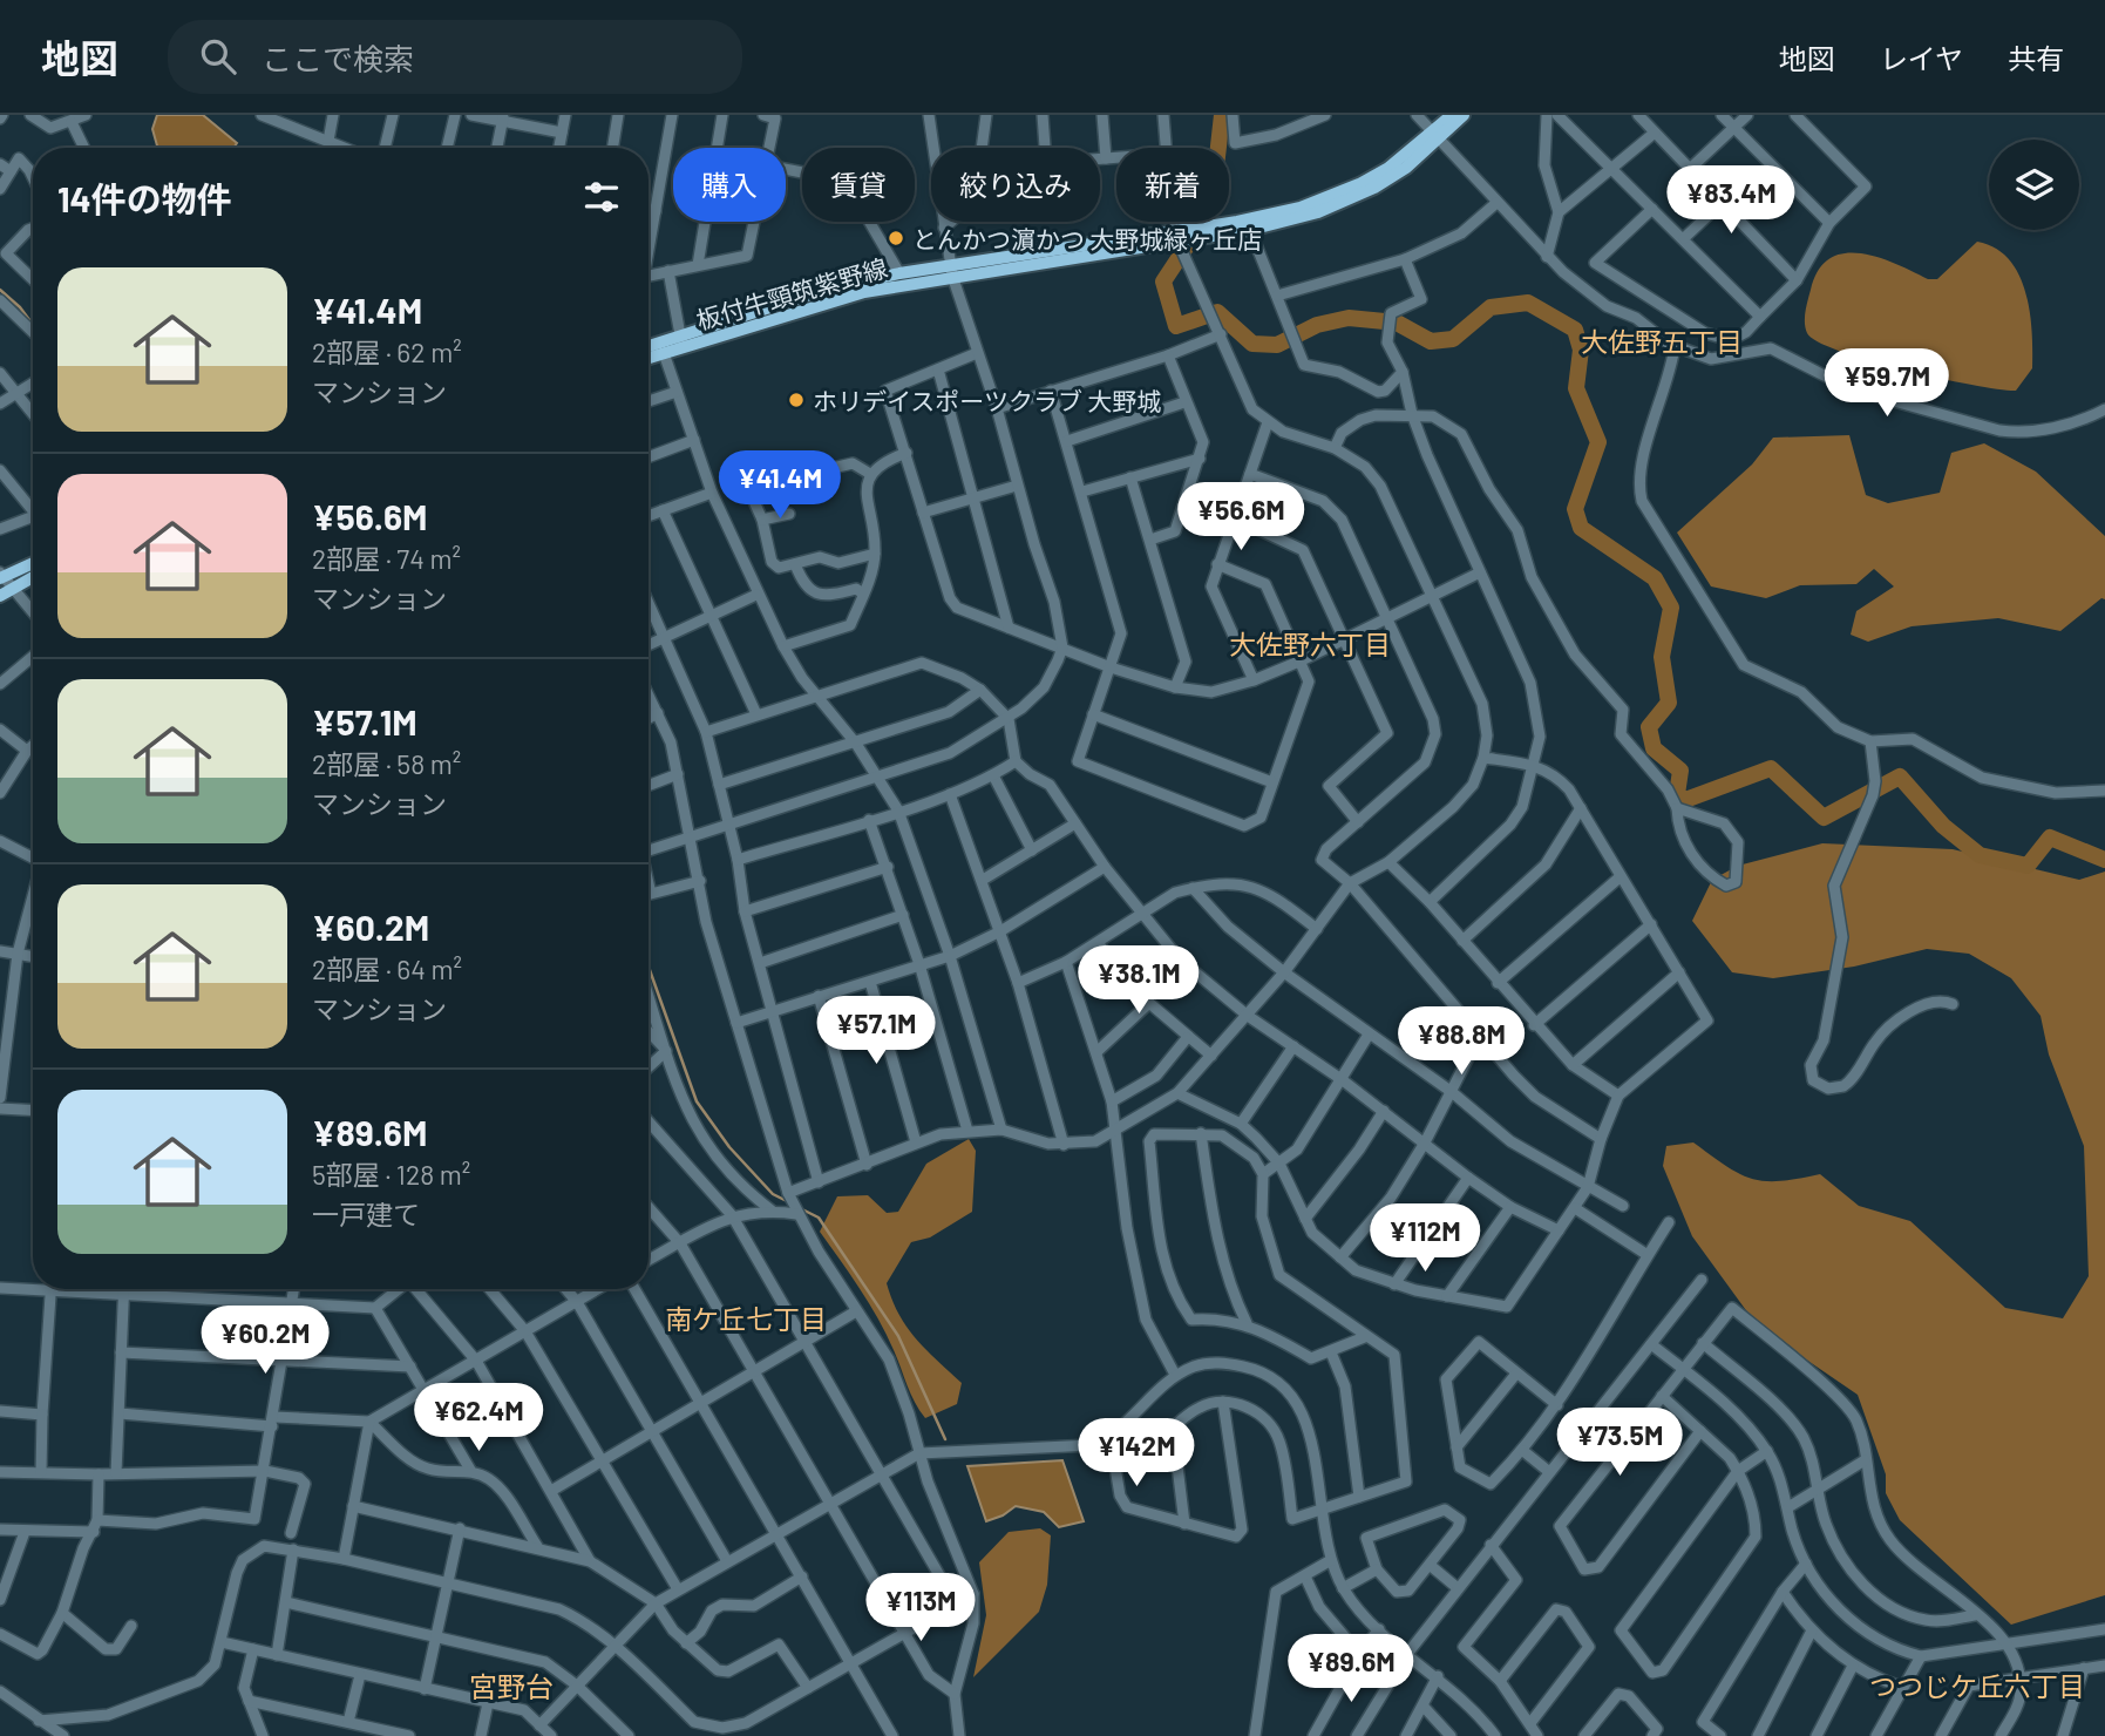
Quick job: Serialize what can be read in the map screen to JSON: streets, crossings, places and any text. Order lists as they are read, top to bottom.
{
  "streets": {
    "main road": ["板付牛頸筑紫野線"]
  },
  "districts": [
    "大佐野五丁目",
    "大佐野六丁目",
    "南ケ丘七丁目",
    "宮野台",
    "つつじケ丘六丁目"
  ],
  "places": ["とんかつ濵かつ 大野城緑ヶ丘店", "ホリデイスポーツクラブ 大野城"],
  "page": {
    "header": "地図",
    "search": "ここで検索",
    "nav": ["地図", "レイヤ", "共有"],
    "chip": [
      "購入",
      "賃貸",
      "絞り込み",
      "新着"
    ],
    "heading": "14件の物件",
    "price": [
      "¥83.4M",
      "¥59.7M",
      "¥41.4M",
      "¥56.6M",
      "¥38.1M",
      "¥57.1M",
      "¥88.8M",
      "¥112M",
      "¥60.2M",
      "¥62.4M",
      "¥73.5M",
      "¥142M",
      "¥113M",
      "¥89.6M"
    ],
    "list": [
      {
        "name": "¥41.4M",
        "note": "2部屋 · 62 m² · マンション"
      },
      {
        "name": "¥56.6M",
        "note": "2部屋 · 74 m² · マンション"
      },
      {
        "name": "¥57.1M",
        "note": "2部屋 · 58 m² · マンション"
      },
      {
        "name": "¥60.2M",
        "note": "2部屋 · 64 m² · マンション"
      },
      {
        "name": "¥89.6M",
        "note": "5部屋 · 128 m² · 一戸建て"
      }
    ]
  }
}
